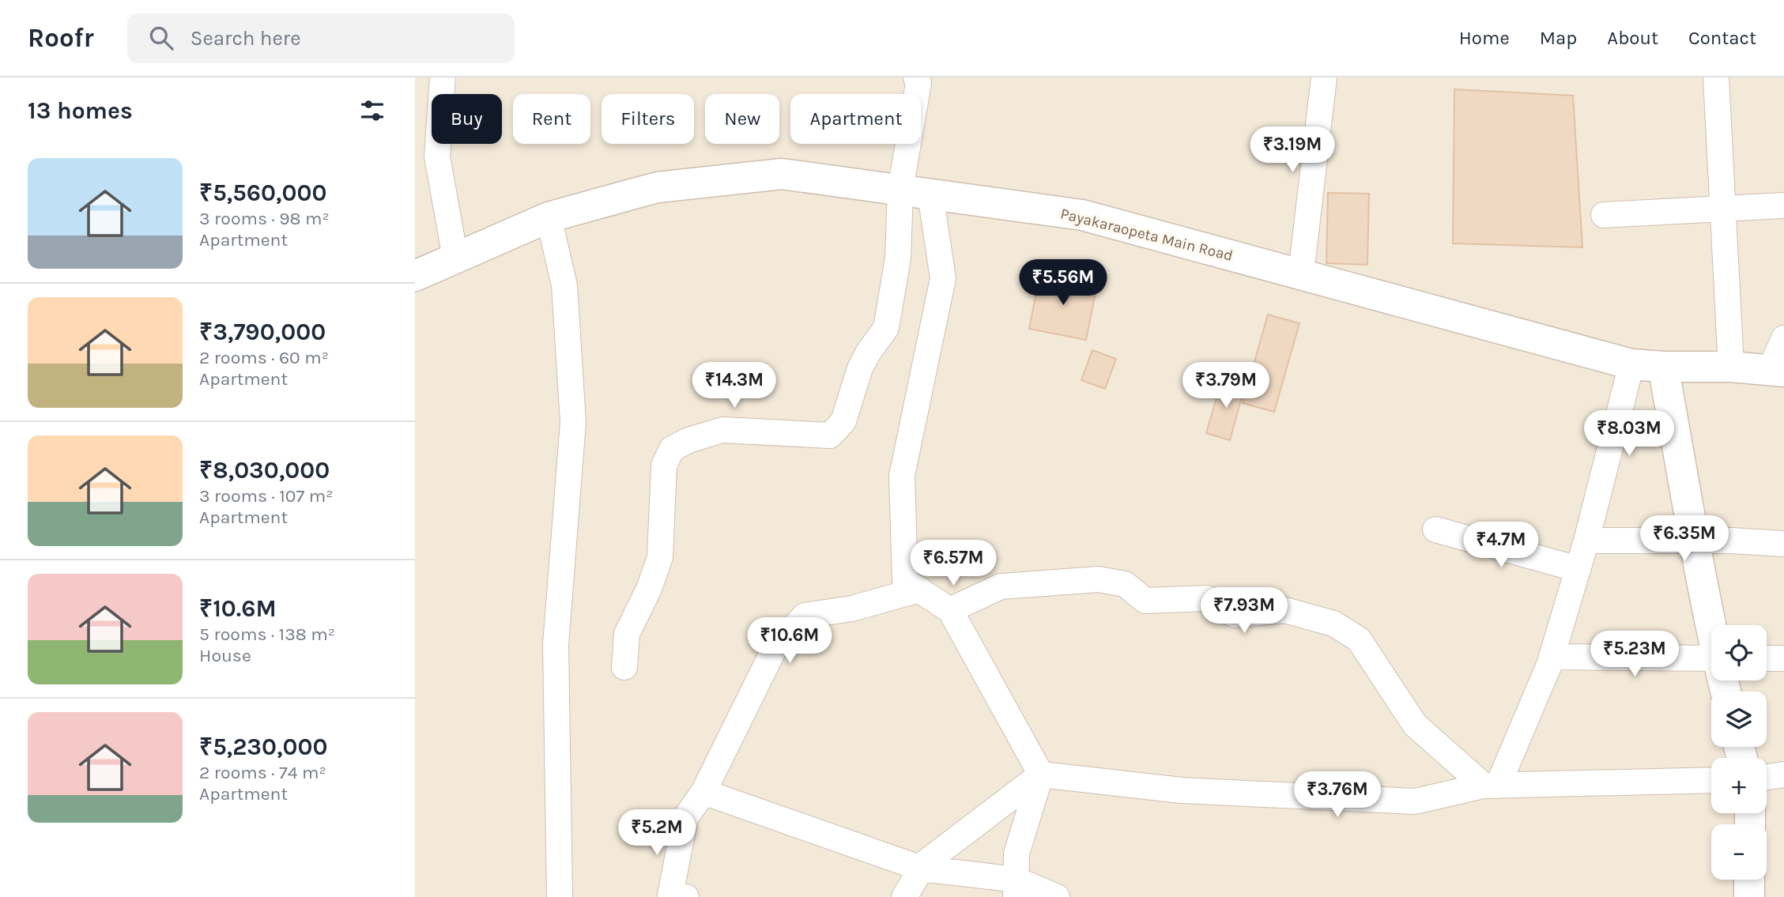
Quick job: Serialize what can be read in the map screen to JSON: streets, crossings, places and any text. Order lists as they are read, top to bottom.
{
  "streets": {
    "street": ["Payakaraopeta Main Road"]
  },
  "page": {
    "header": "Roofr",
    "search": "Search here",
    "nav": [
      "Home",
      "Map",
      "About",
      "Contact"
    ],
    "heading": "13 homes",
    "chip": [
      "Buy",
      "Rent",
      "Filters",
      "New",
      "Apartment"
    ],
    "price": [
      "₹3.19M",
      "₹5.56M",
      "₹14.3M",
      "₹3.79M",
      "₹8.03M",
      "₹6.35M",
      "₹4.7M",
      "₹6.57M",
      "₹7.93M",
      "₹10.6M",
      "₹5.23M",
      "₹3.76M",
      "₹5.2M"
    ],
    "list": [
      {
        "name": "₹5,560,000",
        "note": "3 rooms · 98 m² · Apartment"
      },
      {
        "name": "₹3,790,000",
        "note": "2 rooms · 60 m² · Apartment"
      },
      {
        "name": "₹8,030,000",
        "note": "3 rooms · 107 m² · Apartment"
      },
      {
        "name": "₹10.6M",
        "note": "5 rooms · 138 m² · House"
      },
      {
        "name": "₹5,230,000",
        "note": "2 rooms · 74 m² · Apartment"
      }
    ],
    "map_buttons": ["+", "−"]
  }
}
